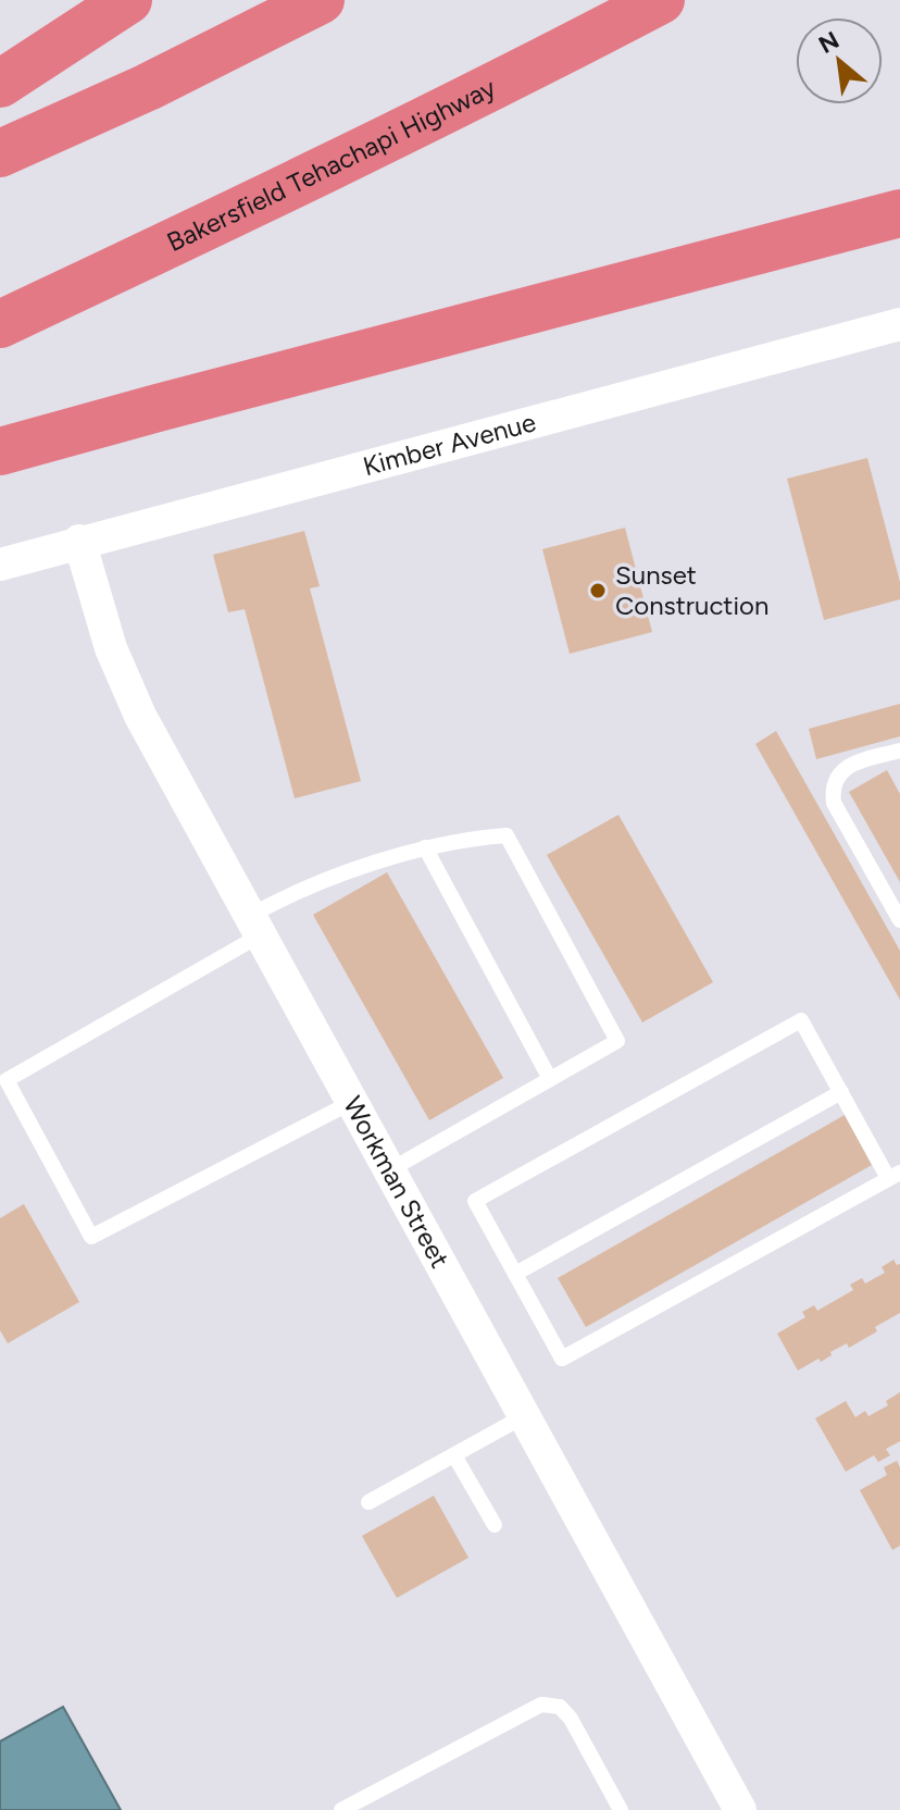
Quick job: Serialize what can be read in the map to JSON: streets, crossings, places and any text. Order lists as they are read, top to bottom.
{
  "streets": {
    "highway": ["Bakersfield Tehachapi Highway"],
    "street": ["Kimber Avenue", "Workman Street"]
  },
  "crossings": [
    ["Kimber Avenue", "Workman Street"]
  ],
  "places": ["Sunset Construction"],
  "north": "top left"
}
